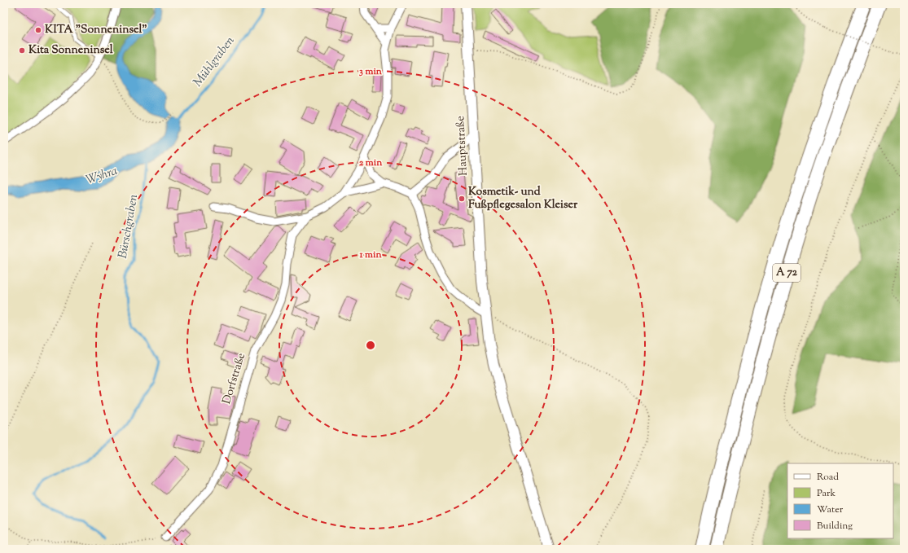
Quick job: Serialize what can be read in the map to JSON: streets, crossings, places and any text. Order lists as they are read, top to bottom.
{
  "streets": {
    "highway": ["A 72"],
    "main road": ["Hauptstraße"],
    "street": ["Dorfstraße"]
  },
  "water": ["Mühlgraben", "Wyhra", "Bürschgraben"],
  "places": ["KITA \"Sonneninsel\"", "Kita Sonneninsel", "Kosmetik- und Fußpflegesalon Kleiser"],
  "legend": [
    "Road",
    "Park",
    "Water",
    "Building"
  ],
  "rings": ["3 min", "2 min", "1 min"]
}
